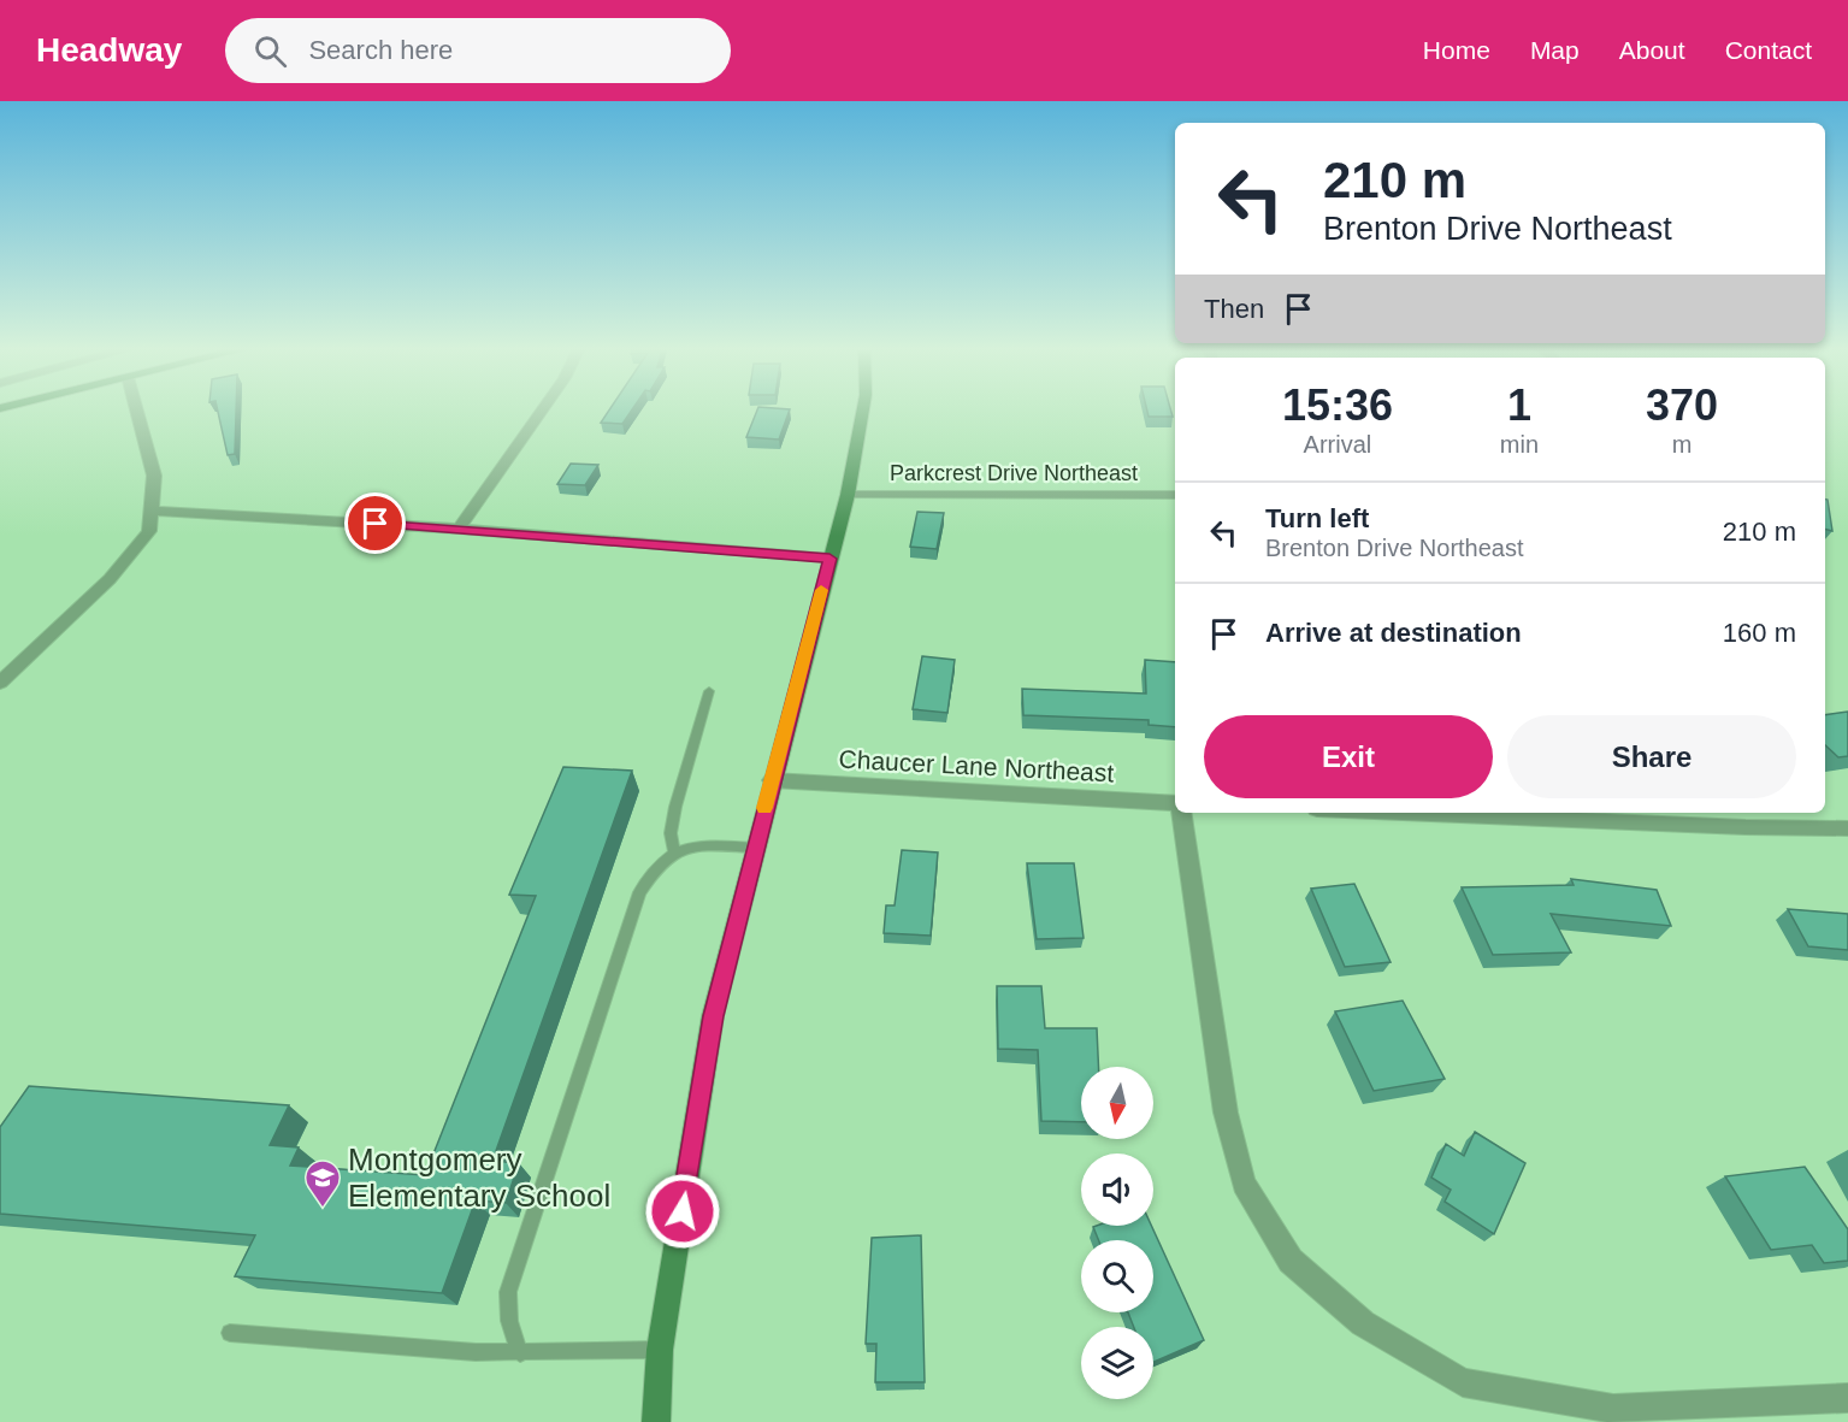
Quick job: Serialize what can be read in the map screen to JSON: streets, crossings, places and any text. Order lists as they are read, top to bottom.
{
  "streets": {
    "street": ["Parkcrest Drive Northeast", "Chaucer Lane Northeast"]
  },
  "places": {
    "school or university": ["Montgomery Elementary School"]
  },
  "north": "bottom",
  "page": {
    "header": "Headway",
    "search": "Search here",
    "nav": [
      "Home",
      "Map",
      "About",
      "Contact"
    ],
    "turn": ["210 m", "Brenton Drive Northeast"],
    "then": "Then",
    "eta": [
      "15:36",
      "Arrival",
      "1",
      "min",
      "370",
      "m"
    ],
    "list": [
      {
        "name": "Turn left",
        "note": "Brenton Drive Northeast",
        "value": "210 m"
      },
      {
        "name": "Arrive at destination",
        "value": "160 m"
      }
    ],
    "buttons": ["Exit", "Share"]
  }
}
